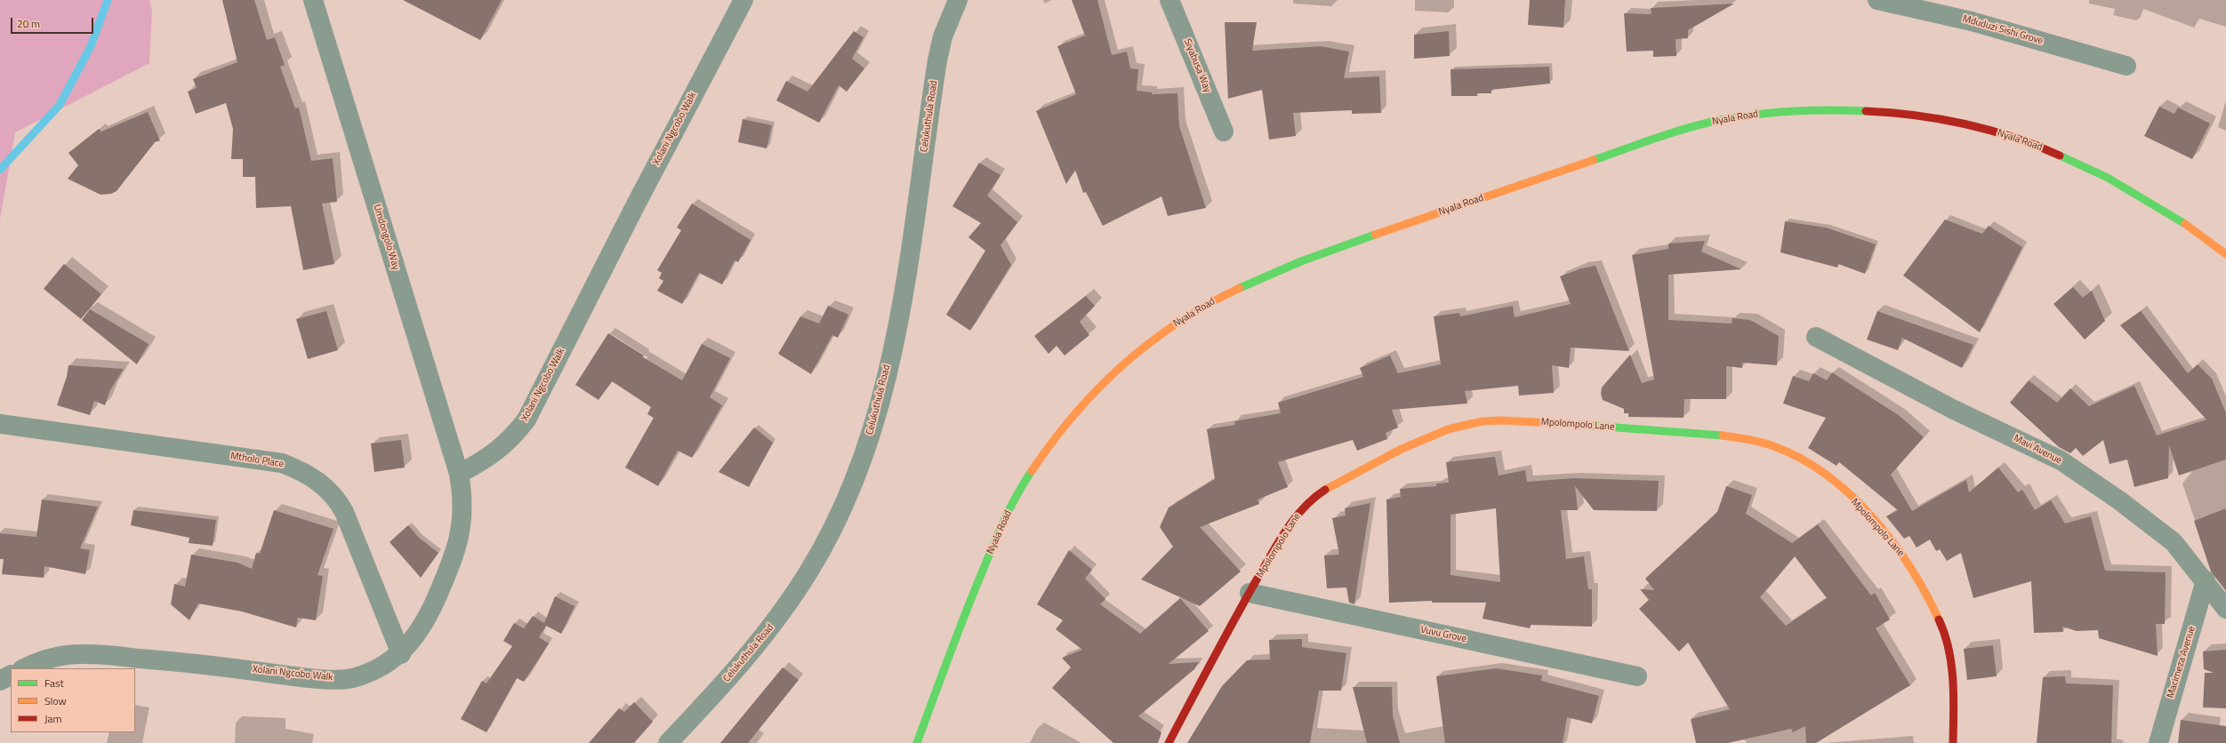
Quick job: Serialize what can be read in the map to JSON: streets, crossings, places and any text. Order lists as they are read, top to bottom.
{
  "streets": {
    "street": [
      "Mduduzi Sishi Grove",
      "Siyabusa Way",
      "Celukuthula Road",
      "Nyala Road",
      "Xolani Ngcobo Walk",
      "Umdongolo Way",
      "Mpolompolo Lane",
      "Mavi Avenue",
      "Mtholo Place",
      "Vuvu Grove",
      "Macimeza Avenue"
    ]
  },
  "crossings": [
    ["Xolani Ngcobo Walk", "Umdongolo Way"],
    ["Xolani Ngcobo Walk", "Mtholo Place"],
    ["Mpolompolo Lane", "Vuvu Grove"],
    ["Mavi Avenue", "Macimeza Avenue"]
  ],
  "legend": ["Fast", "Slow", "Jam"],
  "scale_bar": "20 m"
}
